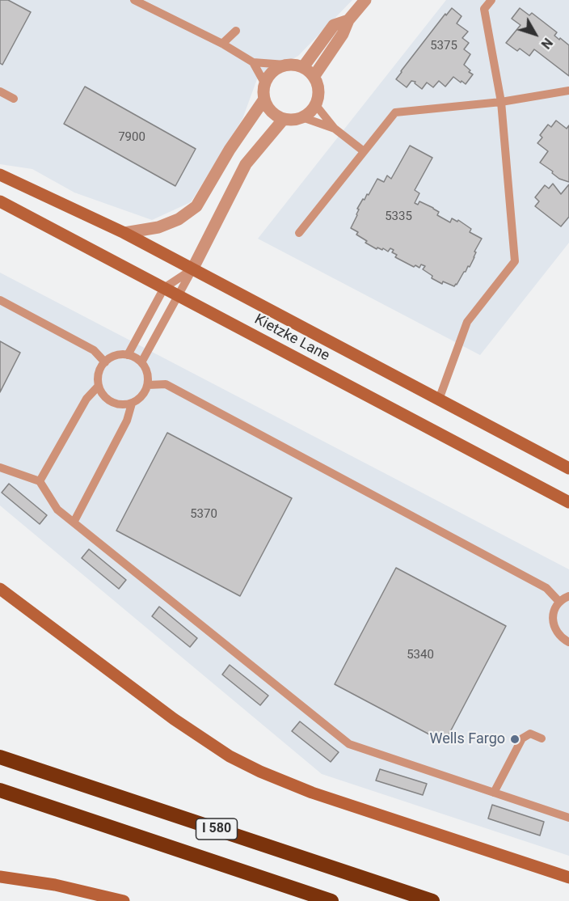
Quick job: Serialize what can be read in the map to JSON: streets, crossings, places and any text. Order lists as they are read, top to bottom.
{
  "streets": {
    "highway": ["I 580"],
    "main road": ["Kietzke Lane"]
  },
  "places": ["Wells Fargo"],
  "house_numbers": [
    "5375",
    "7900",
    "5335",
    "5370",
    "5340"
  ],
  "north": "bottom right"
}
